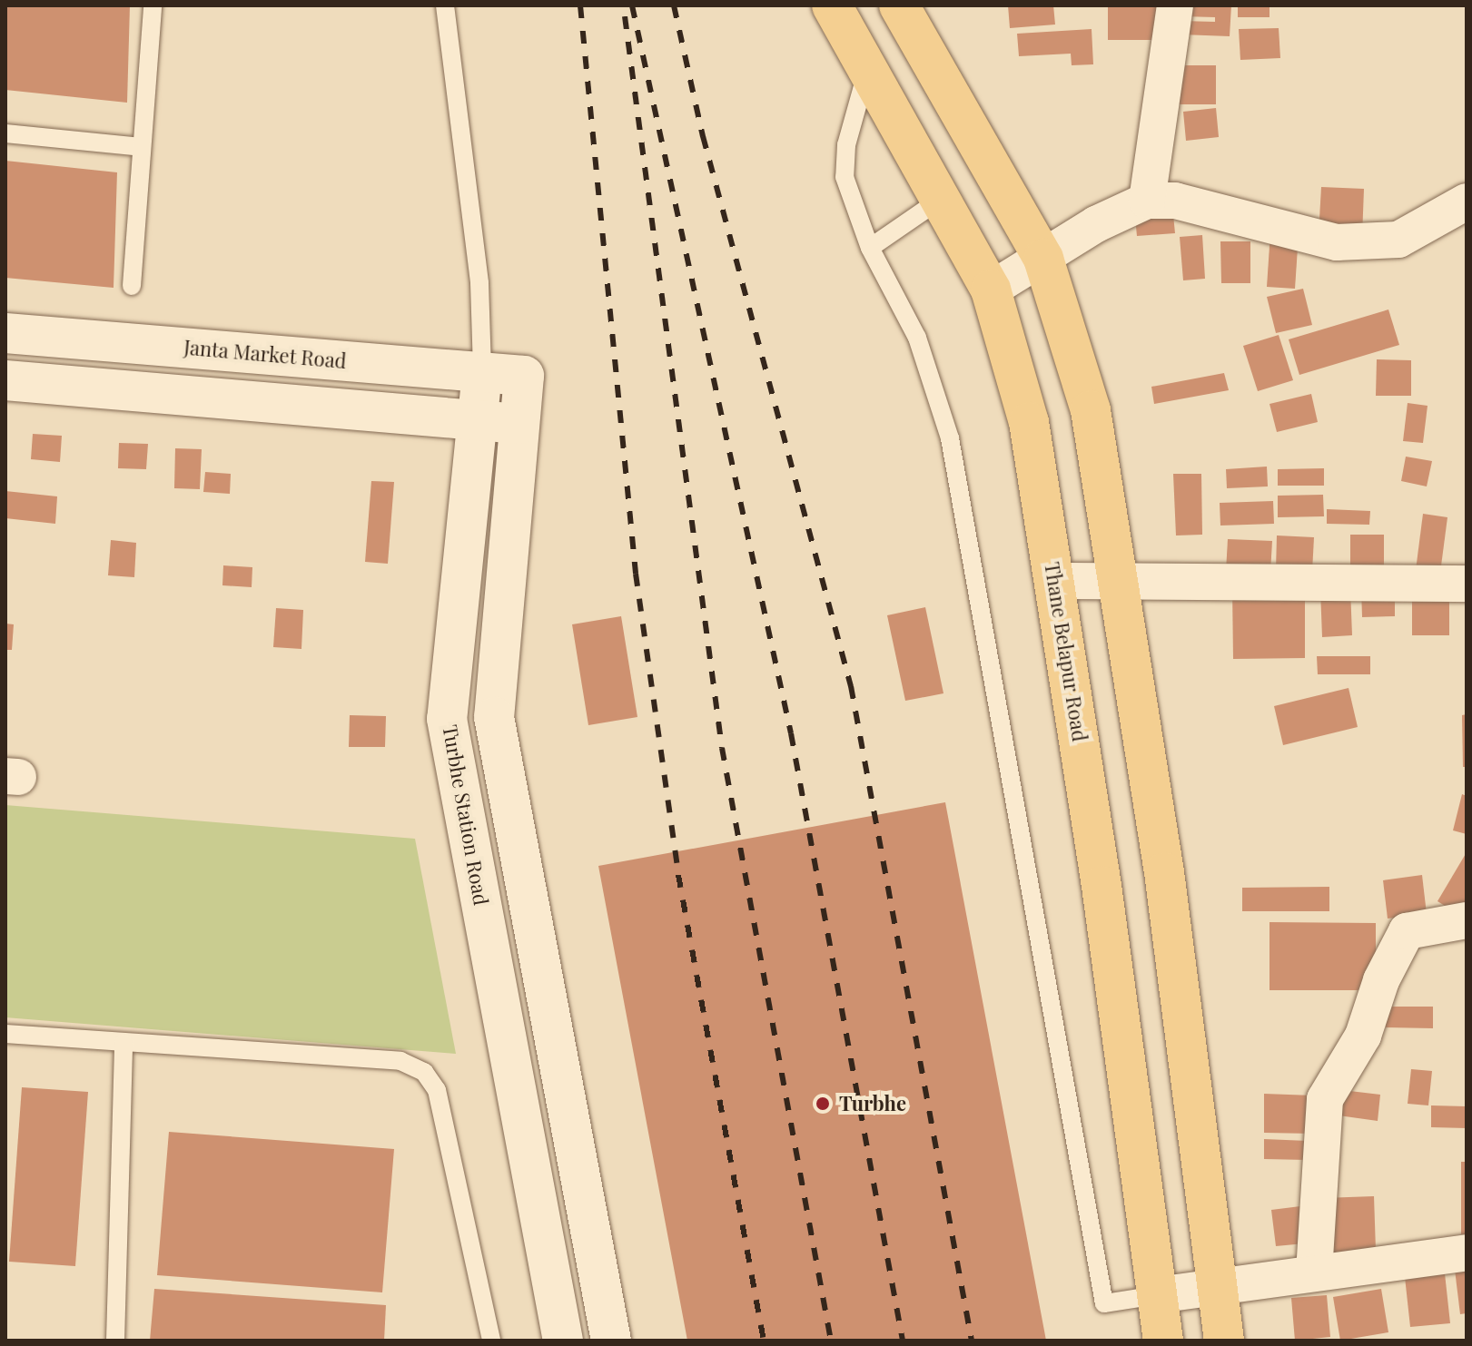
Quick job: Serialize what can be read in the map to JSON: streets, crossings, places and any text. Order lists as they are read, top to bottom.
{
  "streets": {
    "main road": ["Thane Belapur Road"],
    "street": ["Janta Market Road", "Turbhe Station Road"]
  },
  "crossings": [
    ["Janta Market Road", "Turbhe Station Road"]
  ],
  "places": ["Turbhe"]
}
